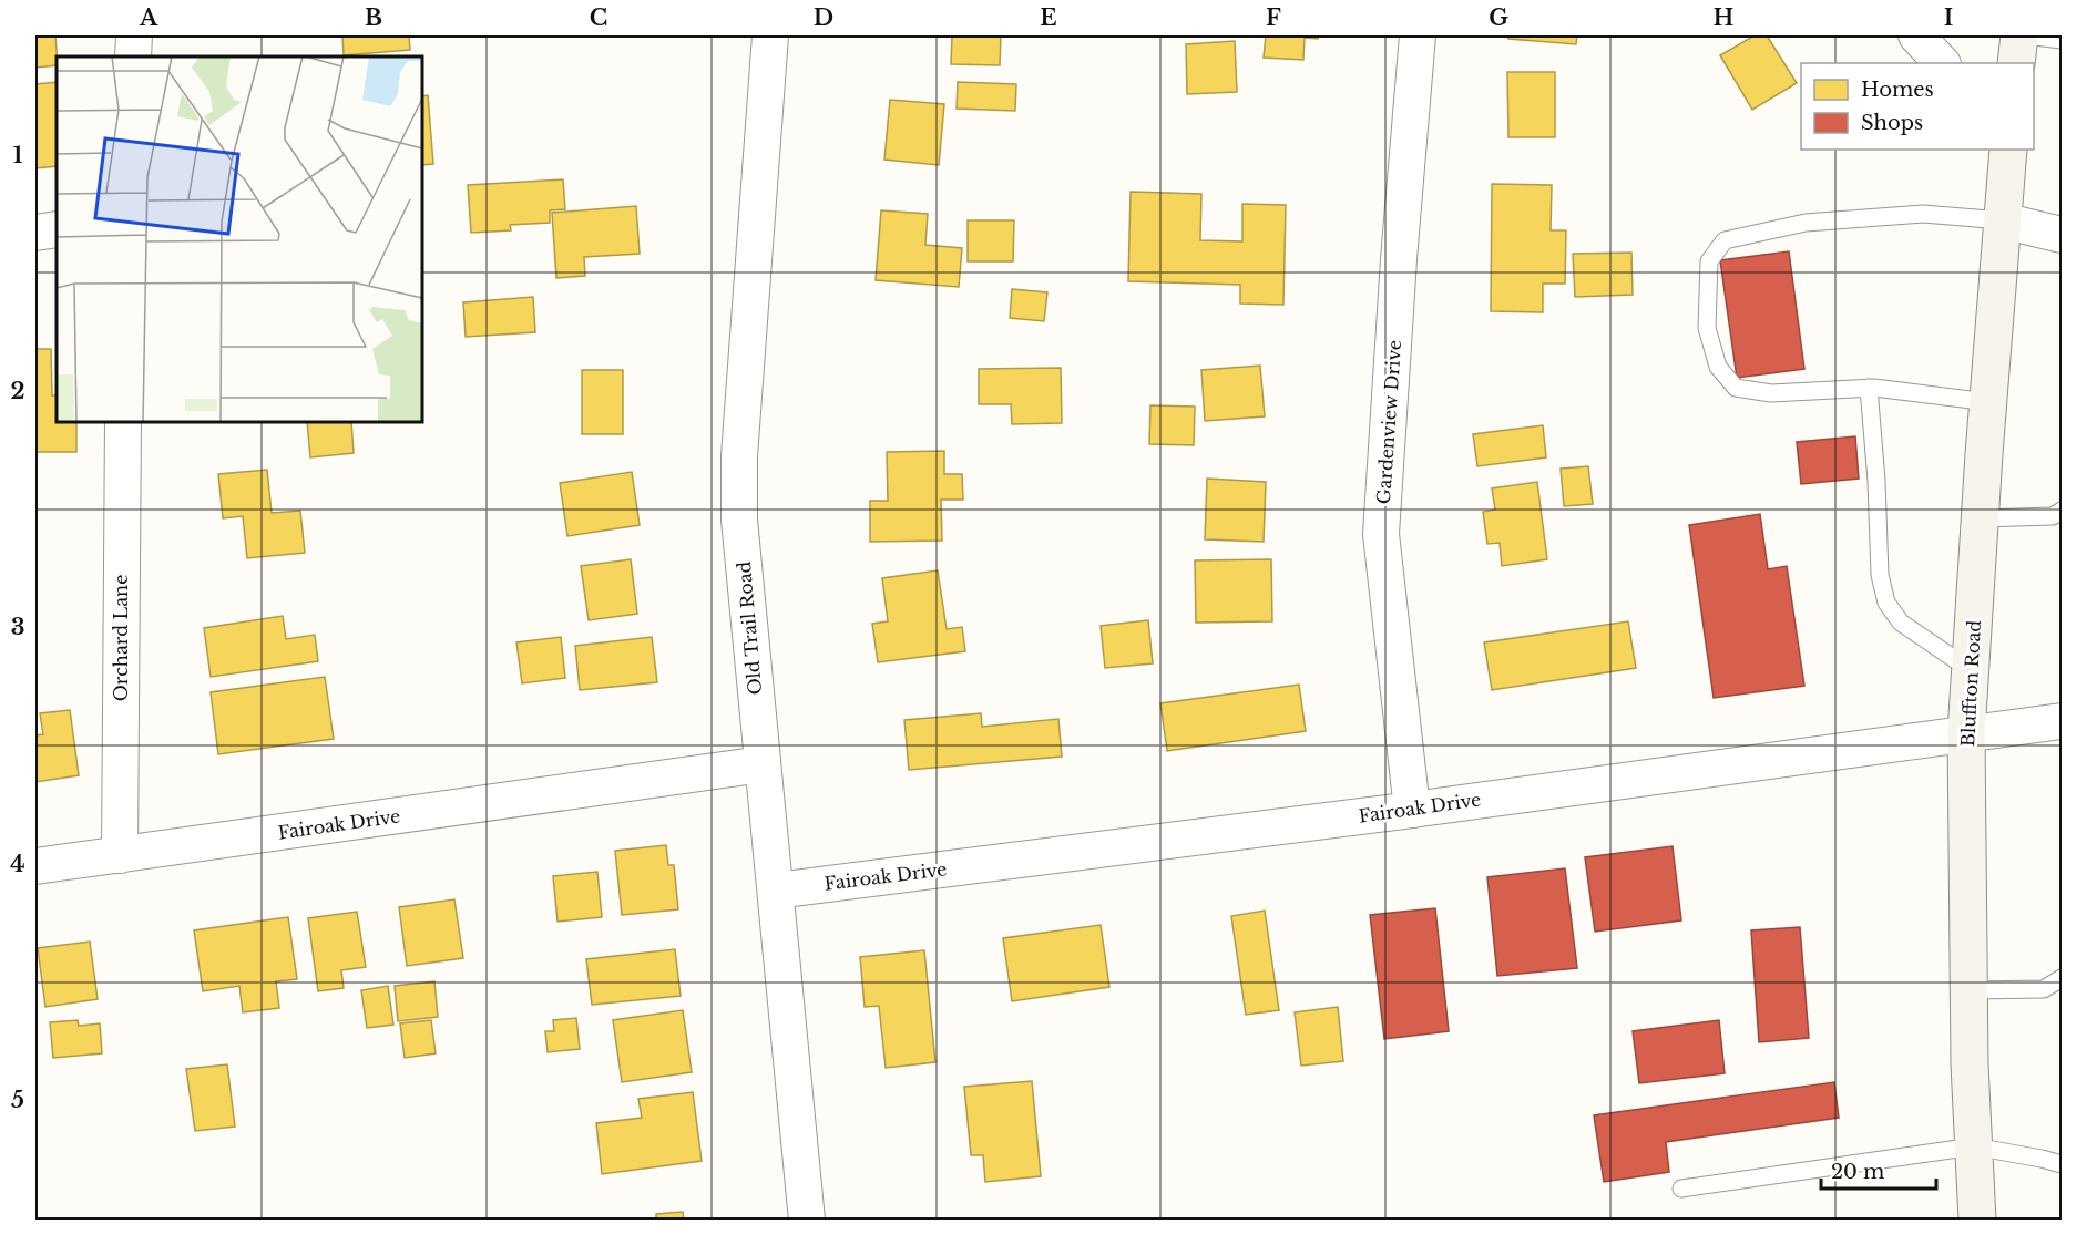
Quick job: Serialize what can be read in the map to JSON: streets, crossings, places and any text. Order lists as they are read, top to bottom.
{
  "streets": {
    "main road": ["Bluffton Road"],
    "street": [
      "Gardenview Drive",
      "Old Trail Road",
      "Orchard Lane",
      "Fairoak Drive"
    ]
  },
  "crossings": [
    ["Gardenview Drive", "Fairoak Drive"],
    ["Old Trail Road", "Fairoak Drive"],
    ["Orchard Lane", "Fairoak Drive"],
    ["Bluffton Road", "Fairoak Drive"]
  ],
  "legend": ["Homes", "Shops"],
  "scale_bar": "20 m",
  "grid": {
    "columns": [
      "A",
      "B",
      "C",
      "D",
      "E",
      "F",
      "G",
      "H",
      "I"
    ],
    "rows": [
      "1",
      "2",
      "3",
      "4",
      "5"
    ]
  }
}
